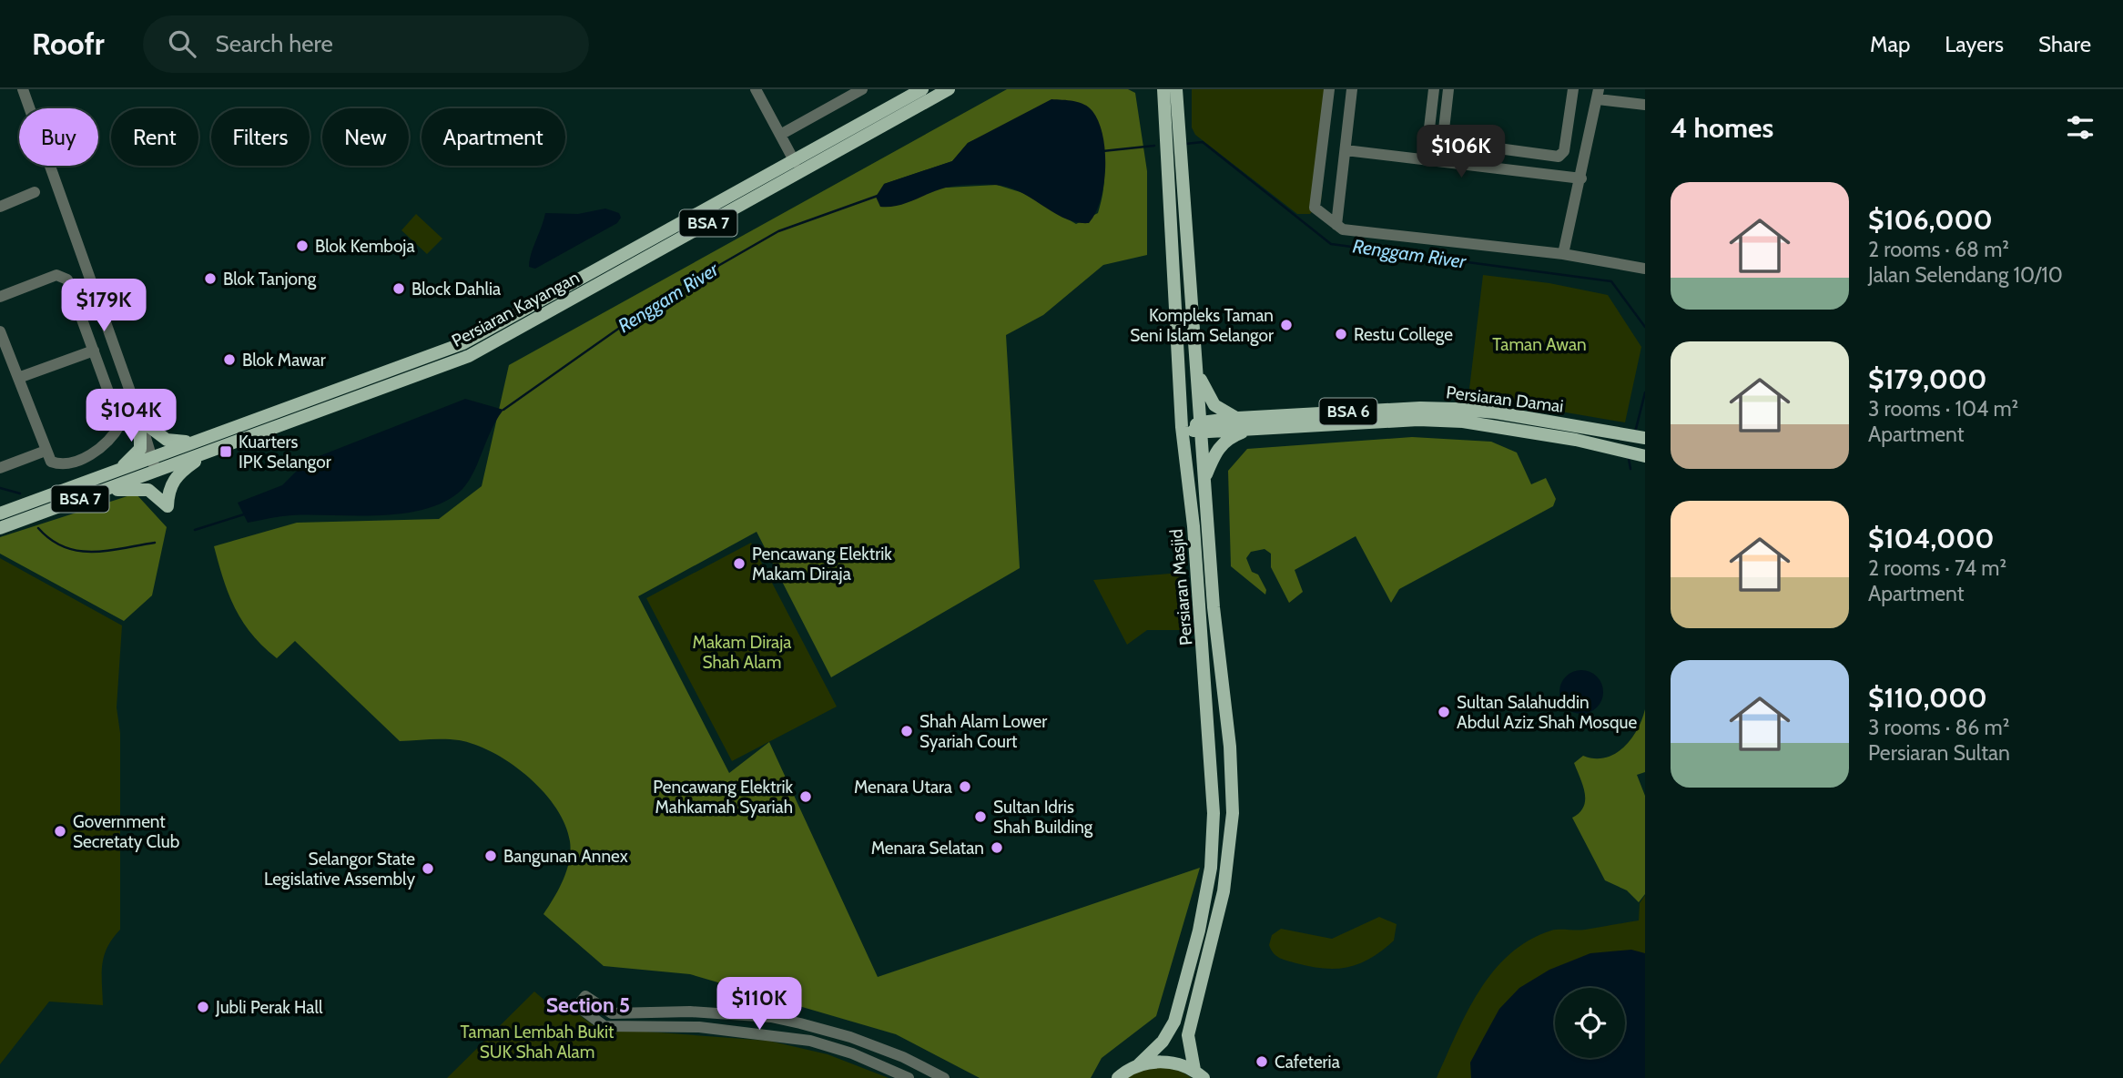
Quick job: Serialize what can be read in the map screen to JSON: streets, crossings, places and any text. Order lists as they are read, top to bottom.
{
  "streets": {
    "main road": [
      "BSA 7",
      "Persiaran Kayangan",
      "Persiaran Damai",
      "BSA 6",
      "Persiaran Masjid"
    ]
  },
  "crossings": [
    ["Persiaran Damai", "Persiaran Masjid"]
  ],
  "districts": ["Section 5"],
  "water": ["Renggam River"],
  "parks": ["Taman Awan", "Makam Diraja Shah Alam", "Taman Lembah Bukit SUK Shah Alam"],
  "places": {
    "other": [
      "Blok Kemboja",
      "Blok Tanjong",
      "Block Dahlia",
      "Kompleks Taman Seni Islam Selangor",
      "Restu College",
      "Blok Mawar",
      "Pencawang Elektrik Makam Diraja",
      "Sultan Salahuddin Abdul Aziz Shah Mosque",
      "Shah Alam Lower Syariah Court",
      "Menara Utara",
      "Pencawang Elektrik Mahkamah Syariah",
      "Sultan Idris Shah Building",
      "Government Secretaty Club",
      "Menara Selatan",
      "Bangunan Annex",
      "Selangor State Legislative Assembly",
      "Jubli Perak Hall",
      "Cafeteria"
    ],
    "transit": ["Kuarters IPK Selangor"]
  },
  "page": {
    "header": "Roofr",
    "search": "Search here",
    "nav": ["Map", "Layers", "Share"],
    "heading": "4 homes",
    "chip": [
      "Buy",
      "Rent",
      "Filters",
      "New",
      "Apartment"
    ],
    "price": [
      "$106K",
      "$179K",
      "$104K",
      "$110K"
    ],
    "list": [
      {
        "name": "$106,000",
        "note": "2 rooms · 68 m² · Jalan Selendang 10/10"
      },
      {
        "name": "$179,000",
        "note": "3 rooms · 104 m² · Apartment"
      },
      {
        "name": "$104,000",
        "note": "2 rooms · 74 m² · Apartment"
      },
      {
        "name": "$110,000",
        "note": "3 rooms · 86 m² · Persiaran Sultan"
      }
    ]
  }
}
